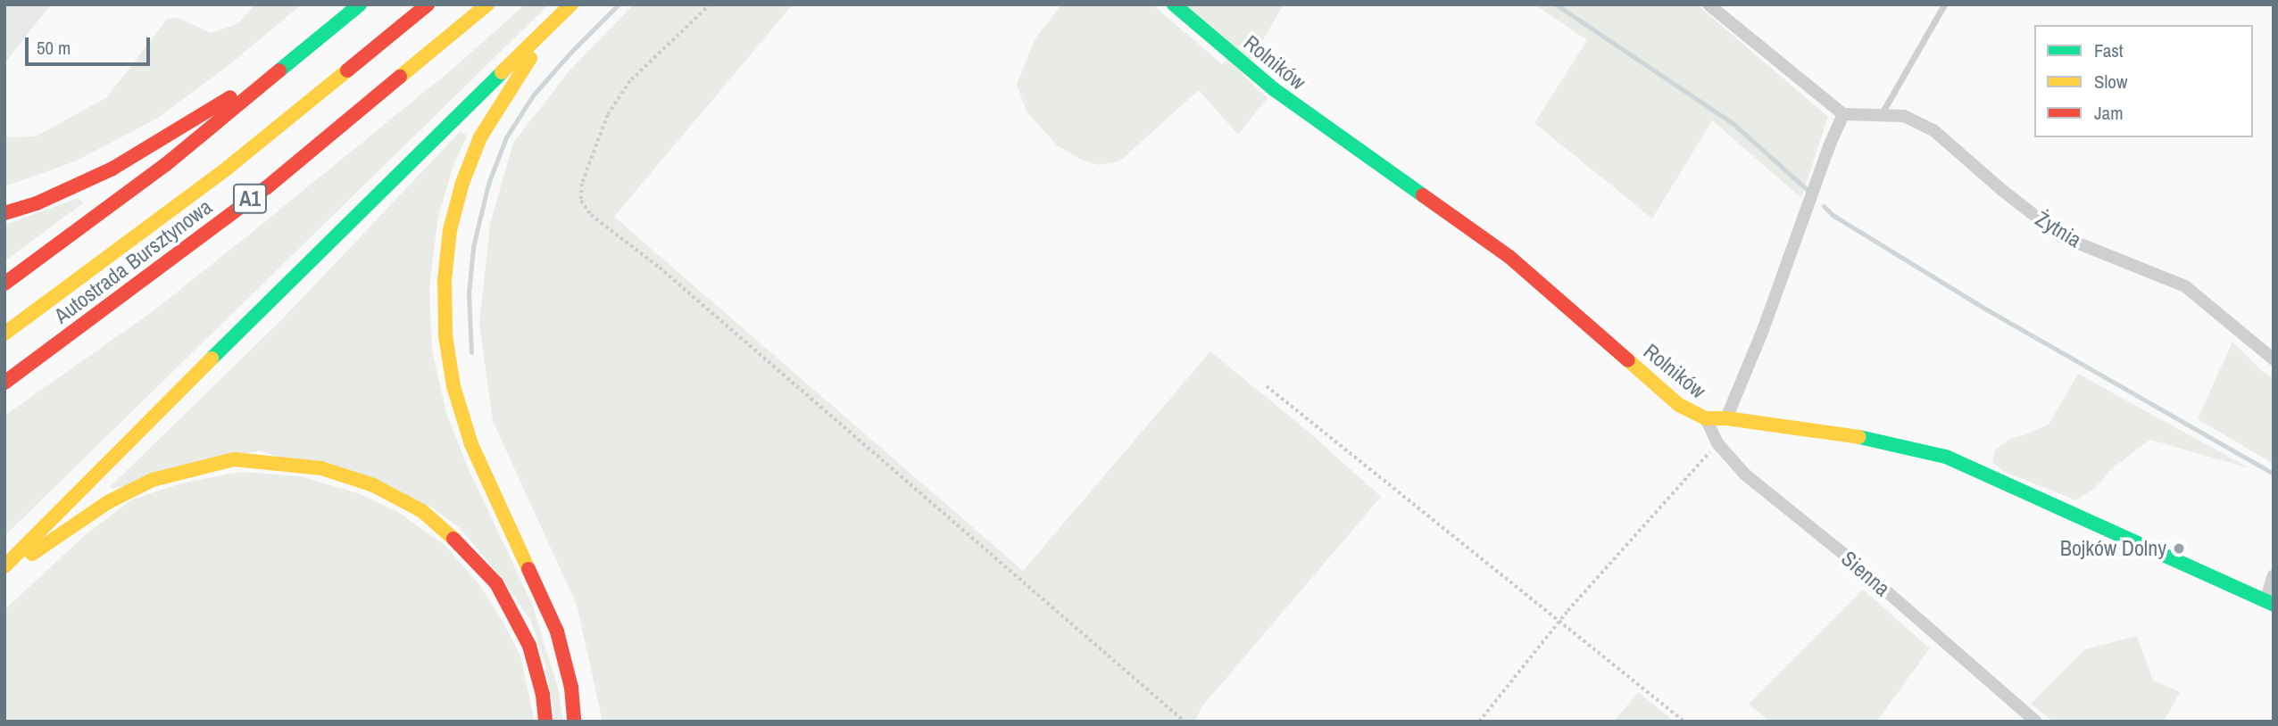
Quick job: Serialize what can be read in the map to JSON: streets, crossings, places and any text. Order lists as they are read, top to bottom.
{
  "streets": {
    "main road": ["Rolników", "A1", "Autostrada Bursztynowa"],
    "street": ["Żytnia", "Sienna"]
  },
  "crossings": [
    ["Rolników", "Sienna"]
  ],
  "places": ["Bojków Dolny"],
  "legend": ["Fast", "Slow", "Jam"],
  "scale_bar": "50 m"
}
